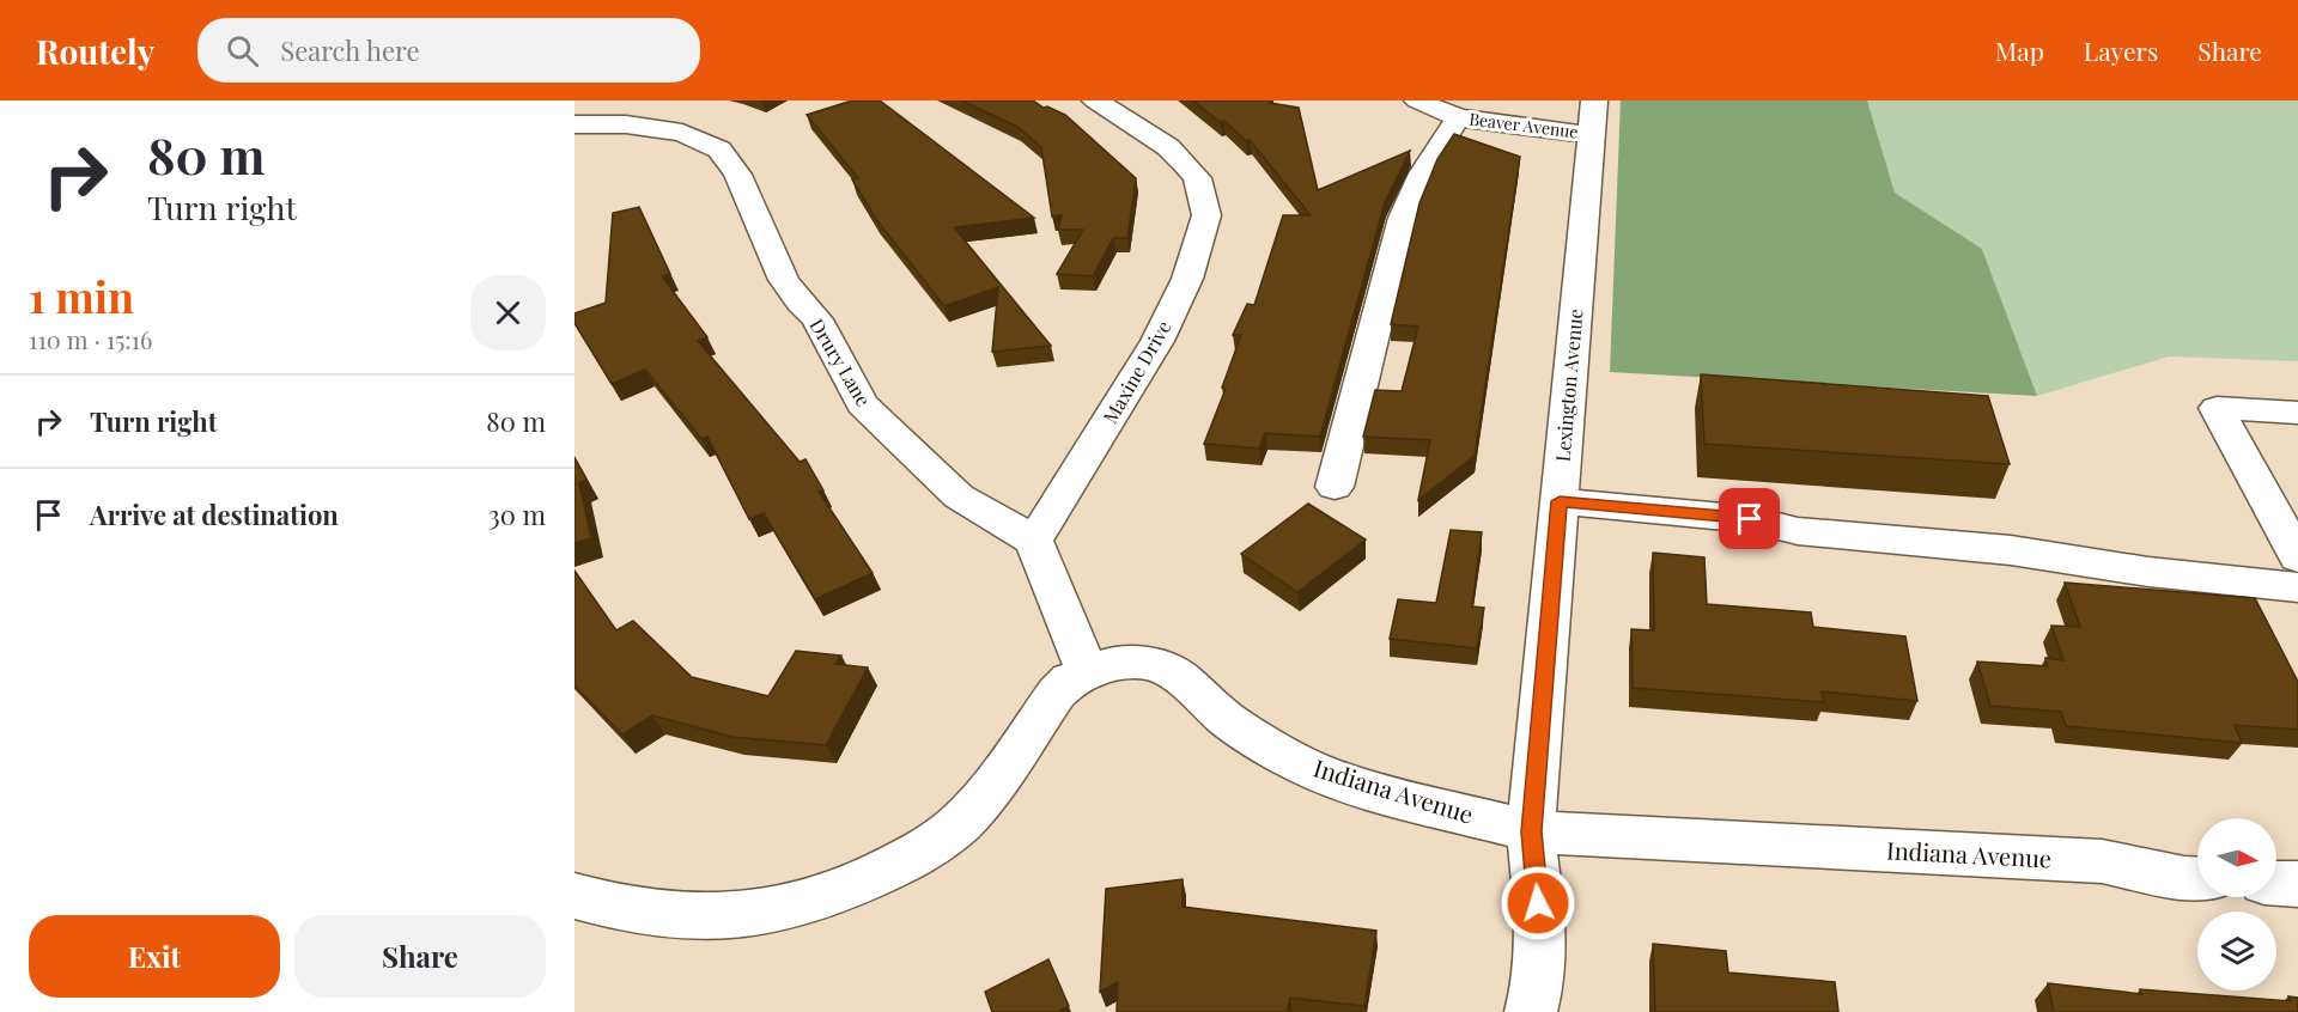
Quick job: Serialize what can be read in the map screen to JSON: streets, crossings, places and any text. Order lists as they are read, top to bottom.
{
  "streets": {
    "street": [
      "Beaver Avenue",
      "Drury Lane",
      "Maxine Drive",
      "Lexington Avenue",
      "Indiana Avenue"
    ]
  },
  "crossings": [
    ["Beaver Avenue", "Lexington Avenue"],
    ["Drury Lane", "Maxine Drive"],
    ["Lexington Avenue", "Indiana Avenue"]
  ],
  "north": "right",
  "page": {
    "header": "Routely",
    "search": "Search here",
    "nav": ["Map", "Layers", "Share"],
    "turn": ["80 m", "Turn right"],
    "heading": ["1 min", "110 m · 15:16"],
    "list": [
      {
        "name": "Turn right",
        "value": "80 m"
      },
      {
        "name": "Arrive at destination",
        "value": "30 m"
      }
    ],
    "buttons": ["Exit", "Share"]
  }
}
